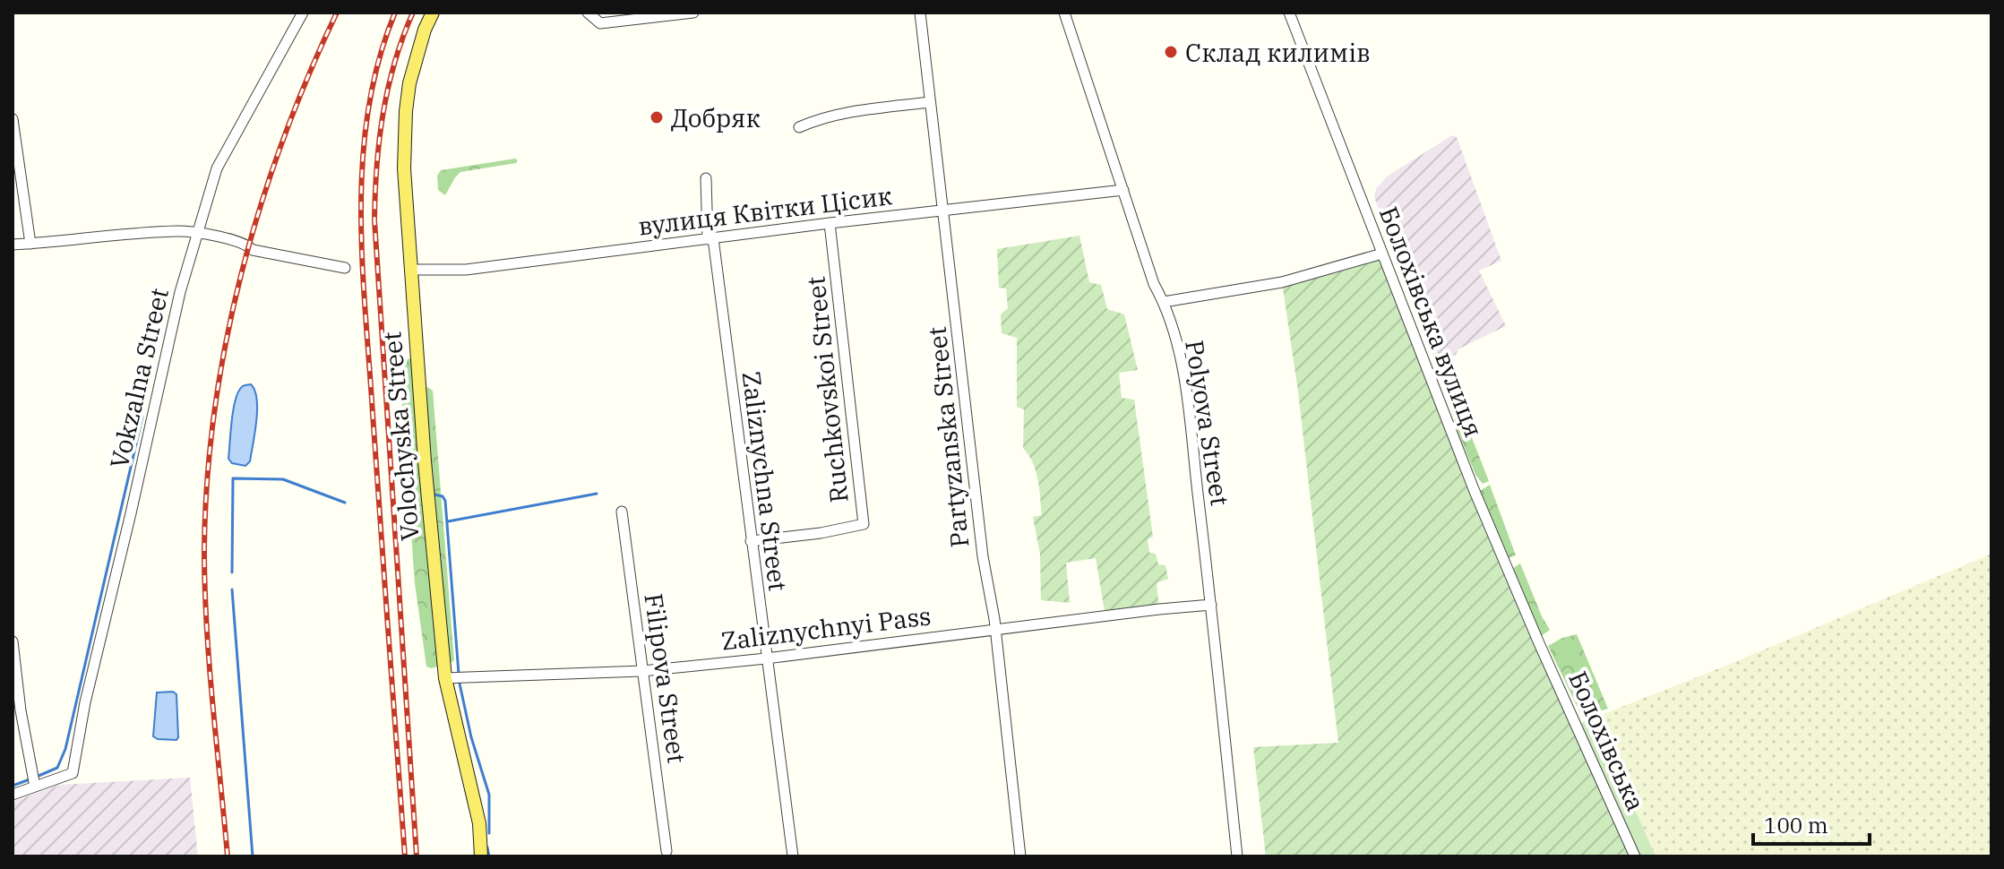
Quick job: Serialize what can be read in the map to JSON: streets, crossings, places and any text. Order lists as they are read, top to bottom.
{
  "streets": {
    "main road": ["Volochyska Street"],
    "street": [
      "вулиця Квітки Цісик",
      "Болохівська вулиця",
      "Vokzalna Street",
      "Ruchkovskoi Street",
      "Polyova Street",
      "Partyzanska Street",
      "Zaliznychna Street",
      "Zaliznychnyi Pass",
      "Filipova Street",
      "Болохівська"
    ]
  },
  "crossings": [
    ["вулиця Квітки Цісик", "Ruchkovskoi Street"],
    ["вулиця Квітки Цісик", "Polyova Street"],
    ["вулиця Квітки Цісик", "Volochyska Street"],
    ["вулиця Квітки Цісик", "Partyzanska Street"],
    ["вулиця Квітки Цісик", "Zaliznychna Street"],
    ["Болохівська вулиця", "Болохівська"],
    ["Ruchkovskoi Street", "Zaliznychna Street"],
    ["Polyova Street", "Zaliznychnyi Pass"],
    ["Volochyska Street", "Zaliznychnyi Pass"],
    ["Partyzanska Street", "Zaliznychnyi Pass"],
    ["Zaliznychna Street", "Zaliznychnyi Pass"],
    ["Zaliznychnyi Pass", "Filipova Street"]
  ],
  "places": ["Склад килимів", "Добряк"],
  "scale_bar": "100 m"
}
